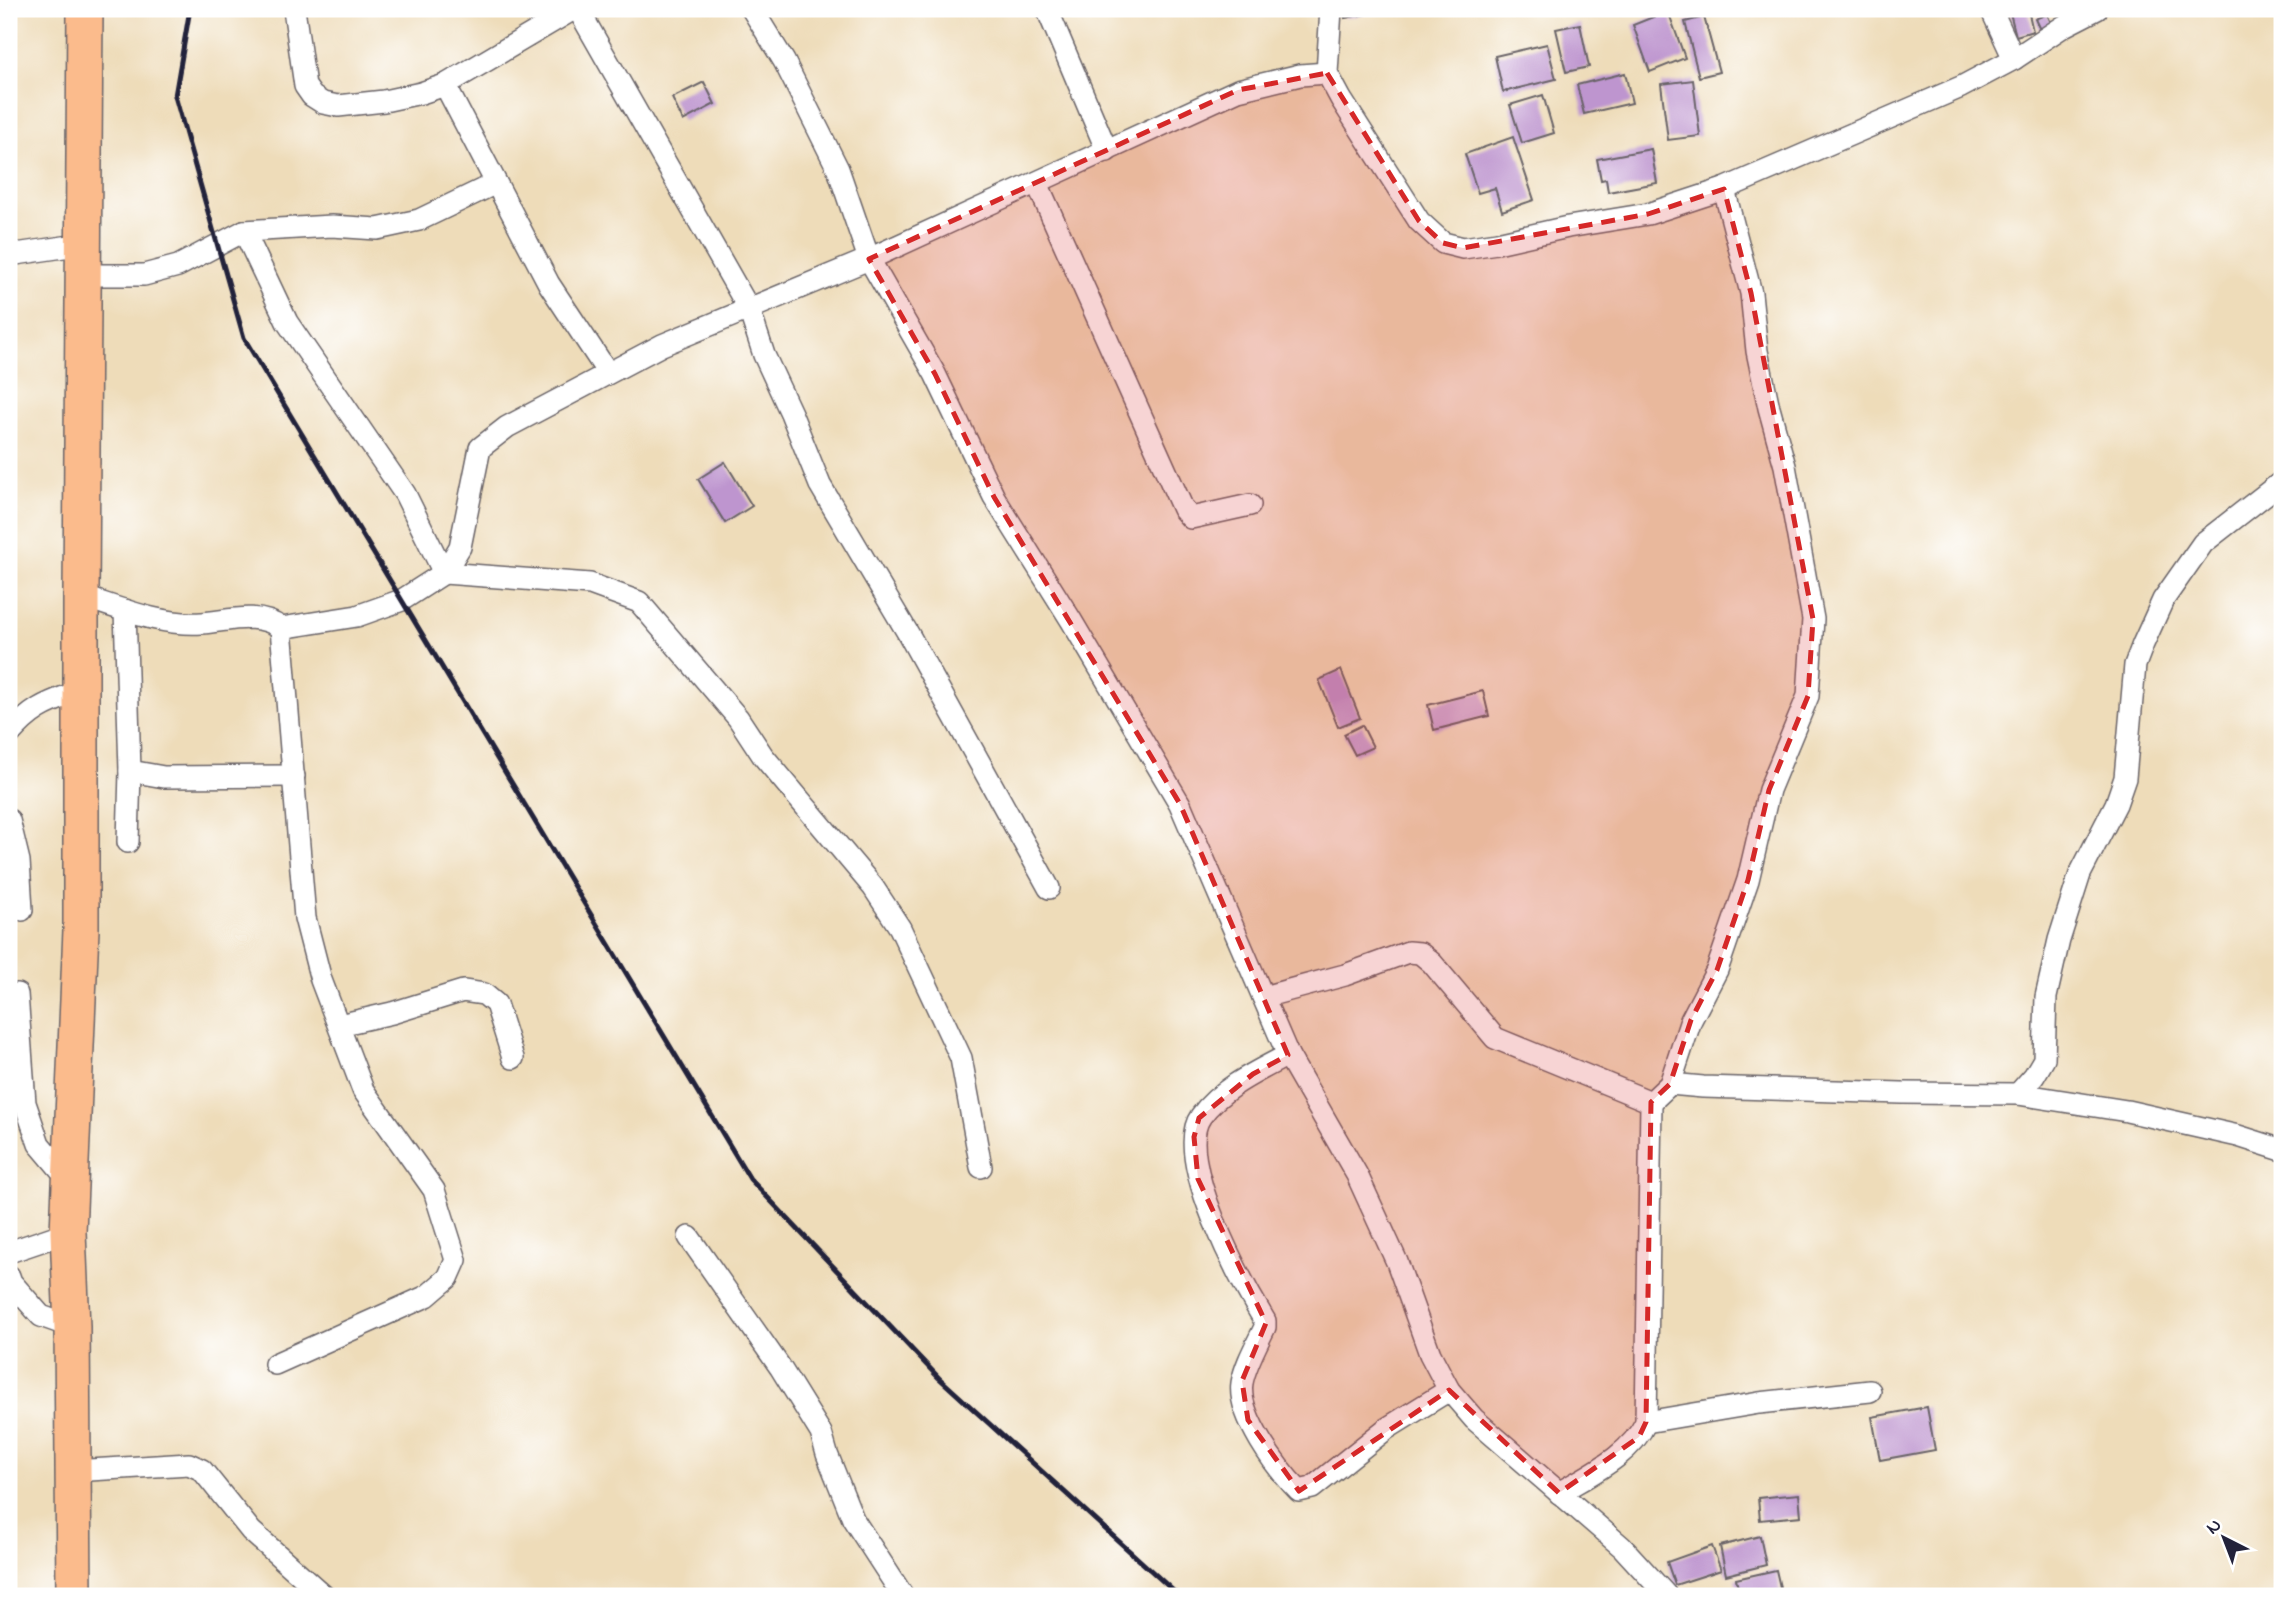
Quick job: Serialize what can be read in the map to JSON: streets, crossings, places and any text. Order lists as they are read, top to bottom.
{
  "north": "top left"
}
